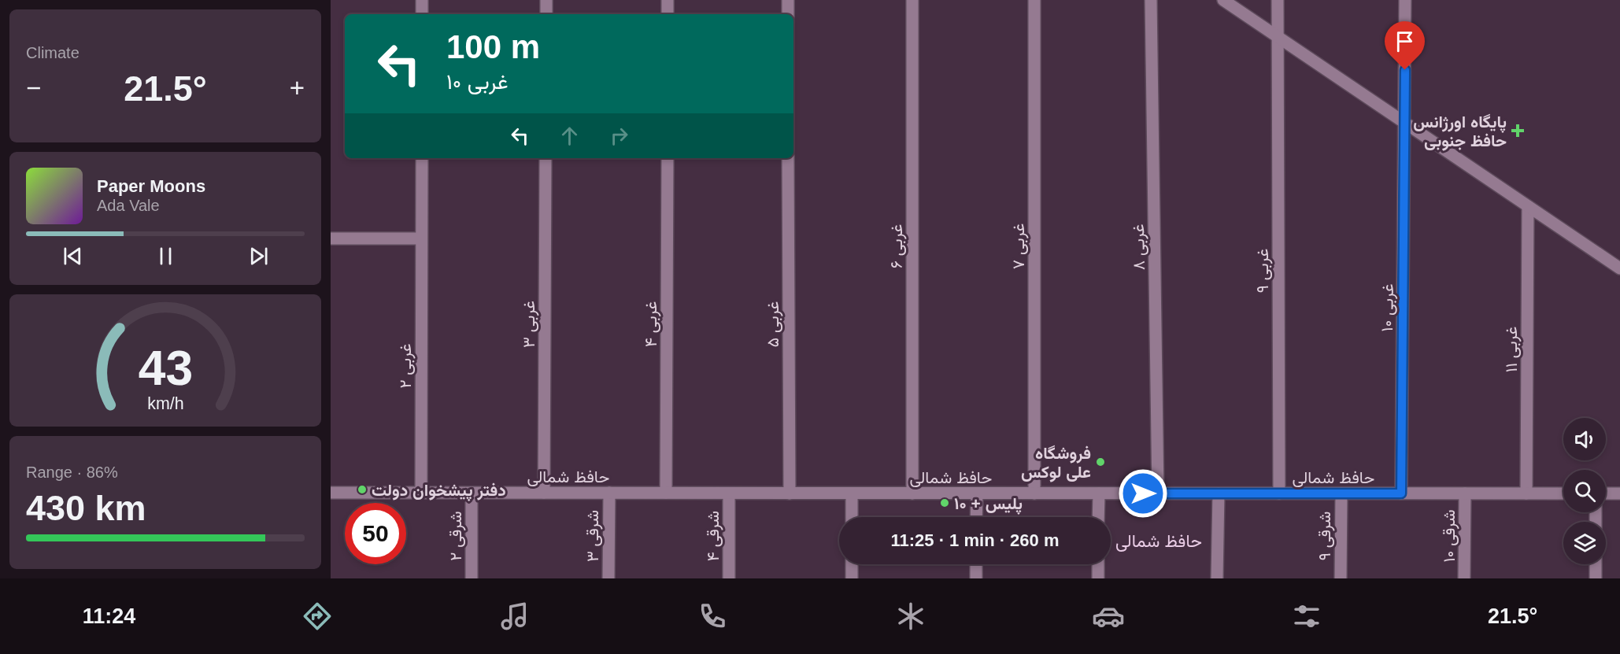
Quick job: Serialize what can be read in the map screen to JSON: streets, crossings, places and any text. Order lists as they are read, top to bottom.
{
  "streets": {
    "street": [
      "۶ غربی",
      "۷ غربی",
      "۸ غربی",
      "۹ غربی",
      "۱۰ غربی",
      "۳ غربی",
      "۴ غربی",
      "۵ غربی",
      "۱۱ غربی",
      "۲ غربی",
      "حافظ شمالی",
      "۲ شرقی",
      "۳ شرقی",
      "۴ شرقی",
      "شرقی ۹",
      "شرقی ۱۰"
    ]
  },
  "crossings": [
    ["۶ غربی", "حافظ شمالی"],
    ["۷ غربی", "حافظ شمالی"],
    ["۸ غربی", "حافظ شمالی"],
    ["۹ غربی", "حافظ شمالی"],
    ["۱۰ غربی", "حافظ شمالی"],
    ["۳ غربی", "حافظ شمالی"],
    ["۴ غربی", "حافظ شمالی"],
    ["۵ غربی", "حافظ شمالی"],
    ["۱۱ غربی", "حافظ شمالی"],
    ["۲ غربی", "حافظ شمالی"],
    ["حافظ شمالی", "۲ شرقی"],
    ["حافظ شمالی", "۳ شرقی"],
    ["حافظ شمالی", "۴ شرقی"],
    ["حافظ شمالی", "شرقی ۹"],
    ["حافظ شمالی", "شرقی ۱۰"]
  ],
  "districts": ["حافظ شمالی"],
  "places": {
    "health": ["پایگاه اورژانس حافظ جنوبی"],
    "other": ["فروشگاه علی لوکس", "دفتر پیشخوان دولت", "پلیس + ۱۰"]
  },
  "page": {
    "tile": [
      "Climate",
      ["Range · 86%", "430 km"]
    ],
    "turn": ["100 m", "۱۰ غربی"],
    "heat": ["−", "21.5°", "+"],
    "song": ["Paper Moons", "Ada Vale"],
    "limit": "50",
    "trip": "11:25 · 1 min · 260 m",
    "tabs": ["11:24", "21.5°"],
    "gauge": ["43", "km/h"]
  }
}
